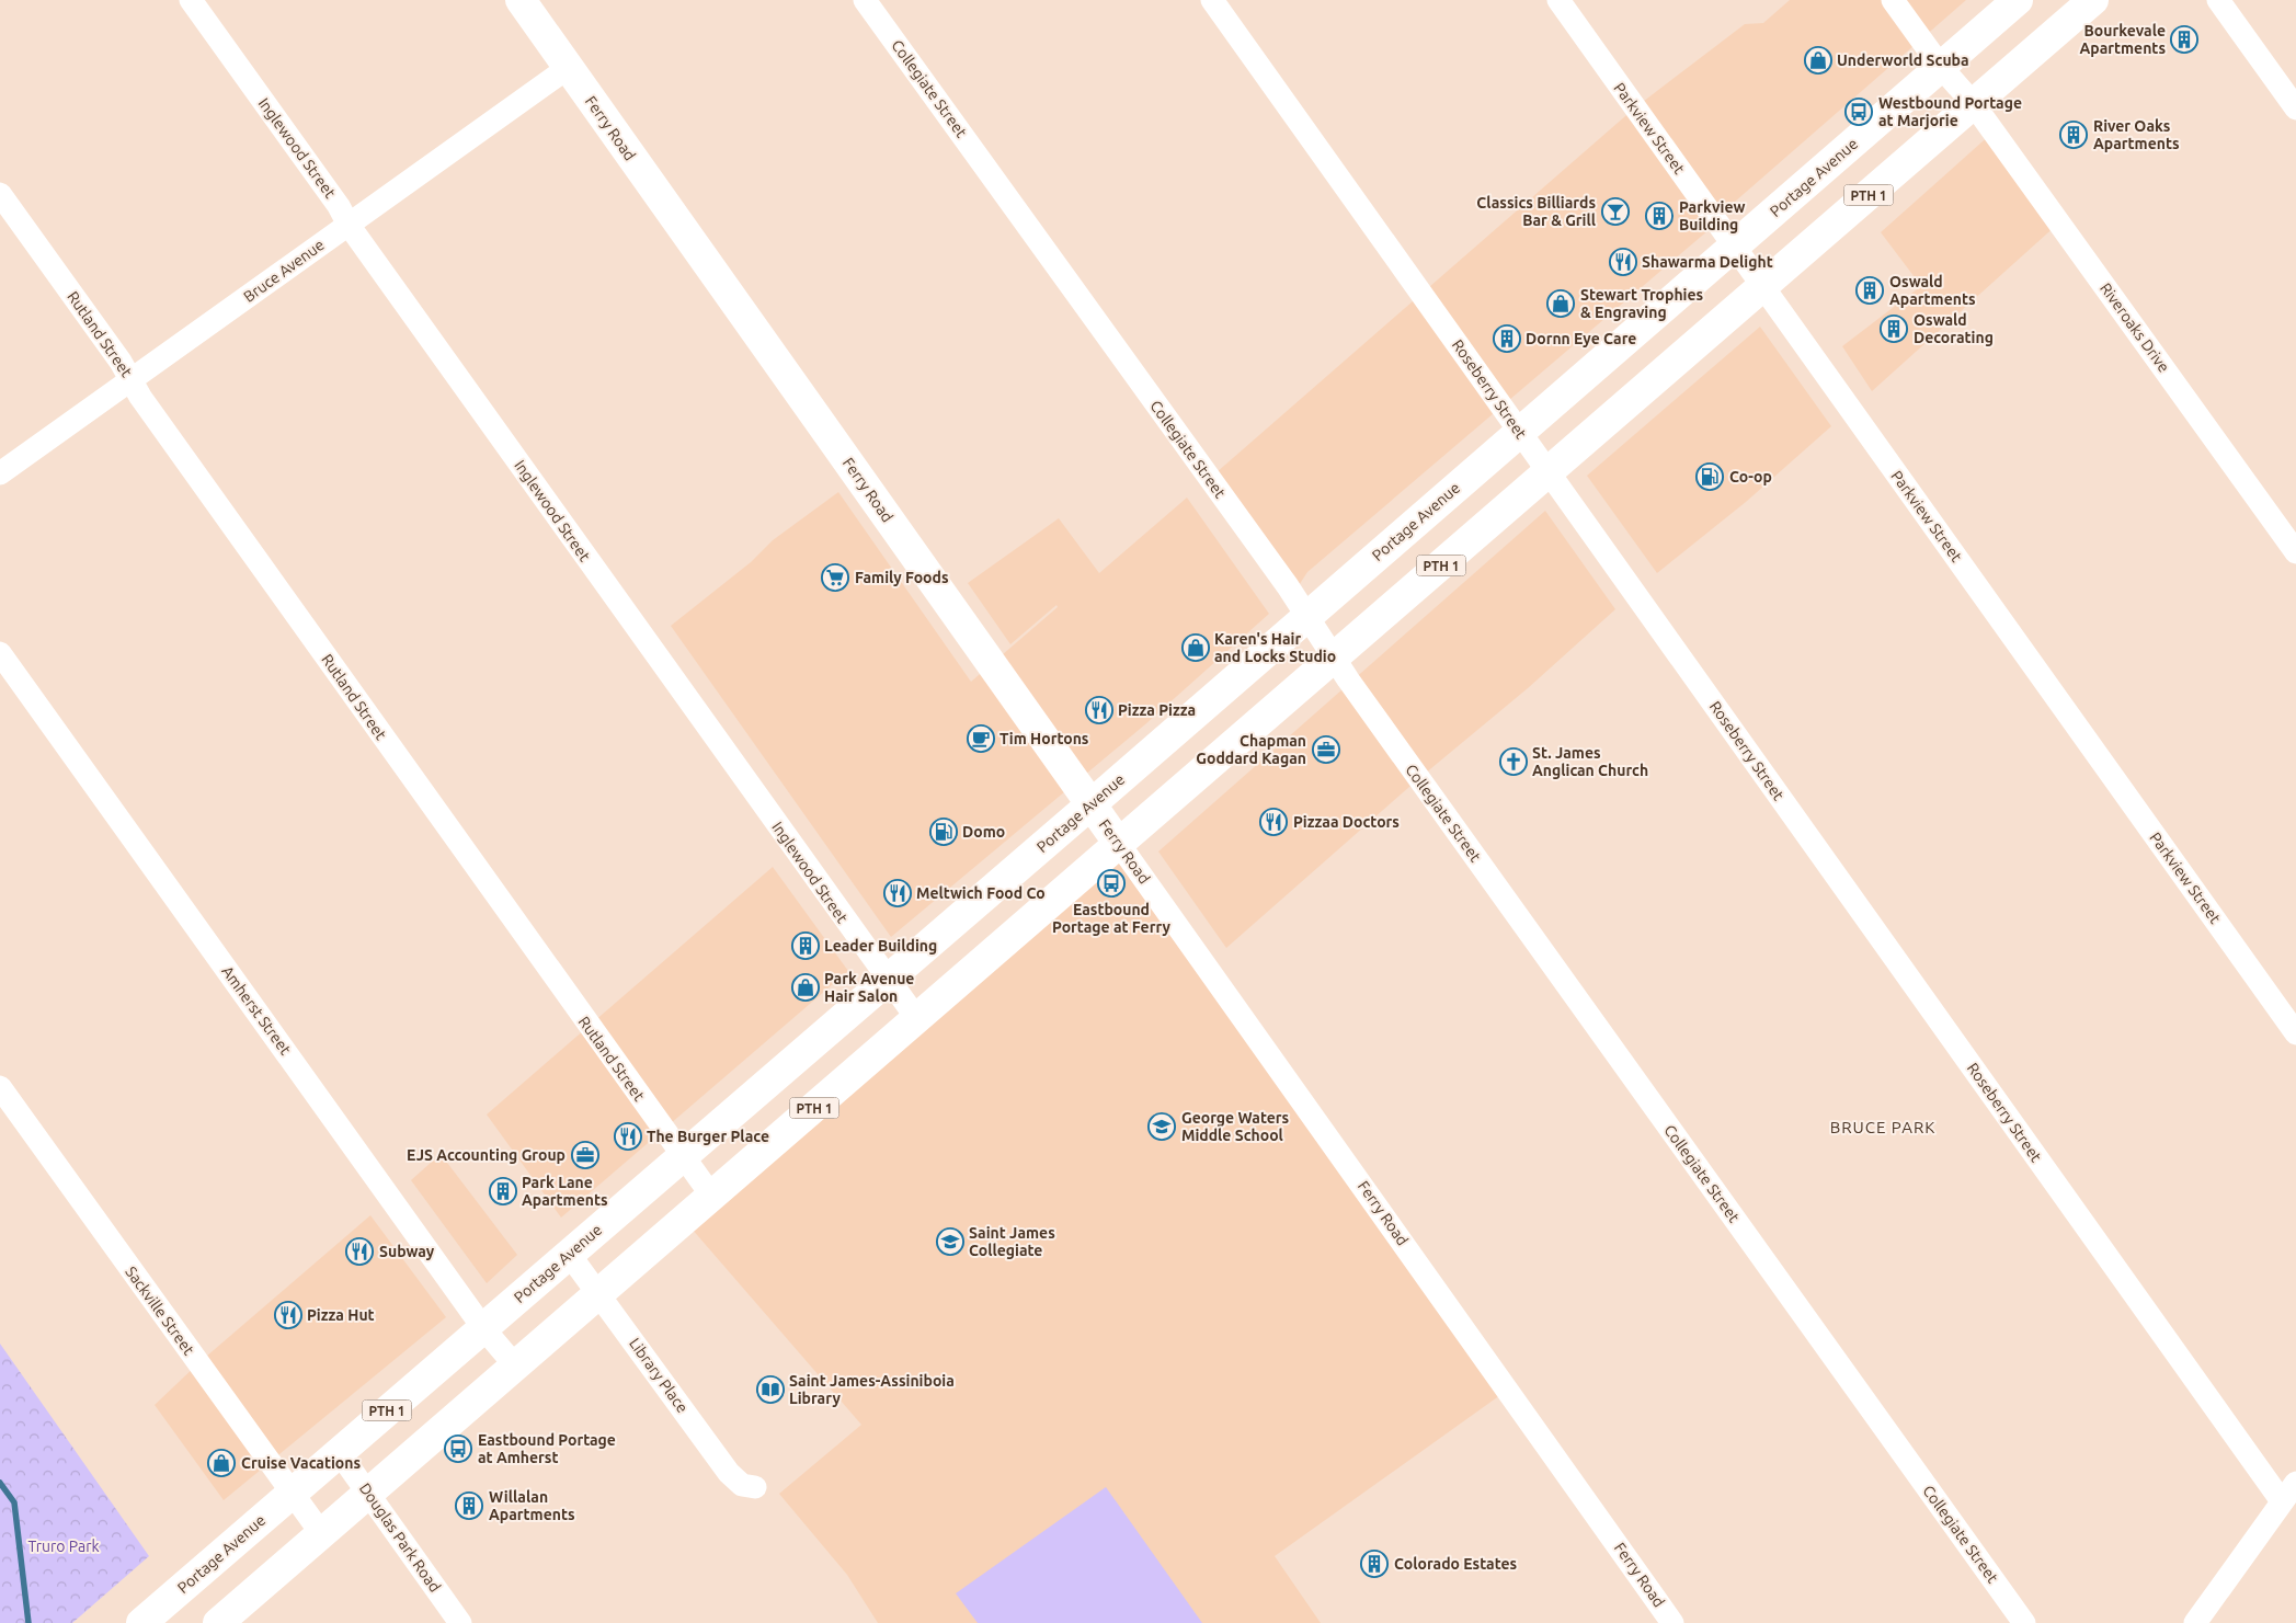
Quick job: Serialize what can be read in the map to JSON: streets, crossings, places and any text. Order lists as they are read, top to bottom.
{
  "streets": {
    "main road": ["Ferry Road", "Portage Avenue", "PTH 1"],
    "street": [
      "Collegiate Street",
      "Parkview Street",
      "Inglewood Street",
      "Bruce Avenue",
      "Riveroaks Drive",
      "Rutland Street",
      "Roseberry Street",
      "Amherst Street",
      "Sackville Street",
      "Library Place",
      "Douglas Park Road"
    ]
  },
  "crossings": [
    ["Collegiate Street", "Portage Avenue"],
    ["Collegiate Street", "PTH 1"],
    ["Ferry Road", "Portage Avenue"],
    ["Ferry Road", "PTH 1"],
    ["Ferry Road", "Bruce Avenue"],
    ["Parkview Street", "Portage Avenue"],
    ["Parkview Street", "PTH 1"],
    ["Inglewood Street", "Portage Avenue"],
    ["Inglewood Street", "PTH 1"],
    ["Inglewood Street", "Bruce Avenue"],
    ["Portage Avenue", "Riveroaks Drive"],
    ["Portage Avenue", "Rutland Street"],
    ["Portage Avenue", "Roseberry Street"],
    ["Portage Avenue", "Amherst Street"],
    ["Portage Avenue", "Sackville Street"],
    ["Portage Avenue", "Library Place"],
    ["Portage Avenue", "Douglas Park Road"],
    ["PTH 1", "Riveroaks Drive"],
    ["PTH 1", "Rutland Street"],
    ["PTH 1", "Roseberry Street"],
    ["PTH 1", "Amherst Street"],
    ["PTH 1", "Sackville Street"],
    ["PTH 1", "Library Place"],
    ["PTH 1", "Douglas Park Road"],
    ["Bruce Avenue", "Rutland Street"]
  ],
  "districts": ["BRUCE PARK"],
  "parks": ["Truro Park"],
  "places": {
    "building": [
      "Bourkevale Apartments",
      "River Oaks Apartments",
      "Parkview Building",
      "Oswald Apartments",
      "Oswald Decorating",
      "Dornn Eye Care",
      "Leader Building",
      "Park Lane Apartments",
      "Willalan Apartments",
      "Colorado Estates"
    ],
    "shop": [
      "Underworld Scuba",
      "Stewart Trophies & Engraving",
      "Karen's Hair and Locks Studio",
      "Park Avenue Hair Salon",
      "Cruise Vacations"
    ],
    "bus stop": ["Westbound Portage at Marjorie", "Eastbound Portage at Ferry", "Eastbound Portage at Amherst"],
    "bar": ["Classics Billiards Bar & Grill"],
    "restaurant": [
      "Shawarma Delight",
      "Pizza Pizza",
      "Pizzaa Doctors",
      "Meltwich Food Co",
      "The Burger Place",
      "Subway",
      "Pizza Hut"
    ],
    "fuel station": ["Co-op", "Domo"],
    "supermarket": ["Family Foods"],
    "cafe": ["Tim Hortons"],
    "office": ["Chapman Goddard Kagan", "EJS Accounting Group"],
    "church": ["St. James Anglican Church"],
    "school or university": ["George Waters Middle School", "Saint James Collegiate"],
    "library": ["Saint James-Assiniboia Library"]
  }
}
